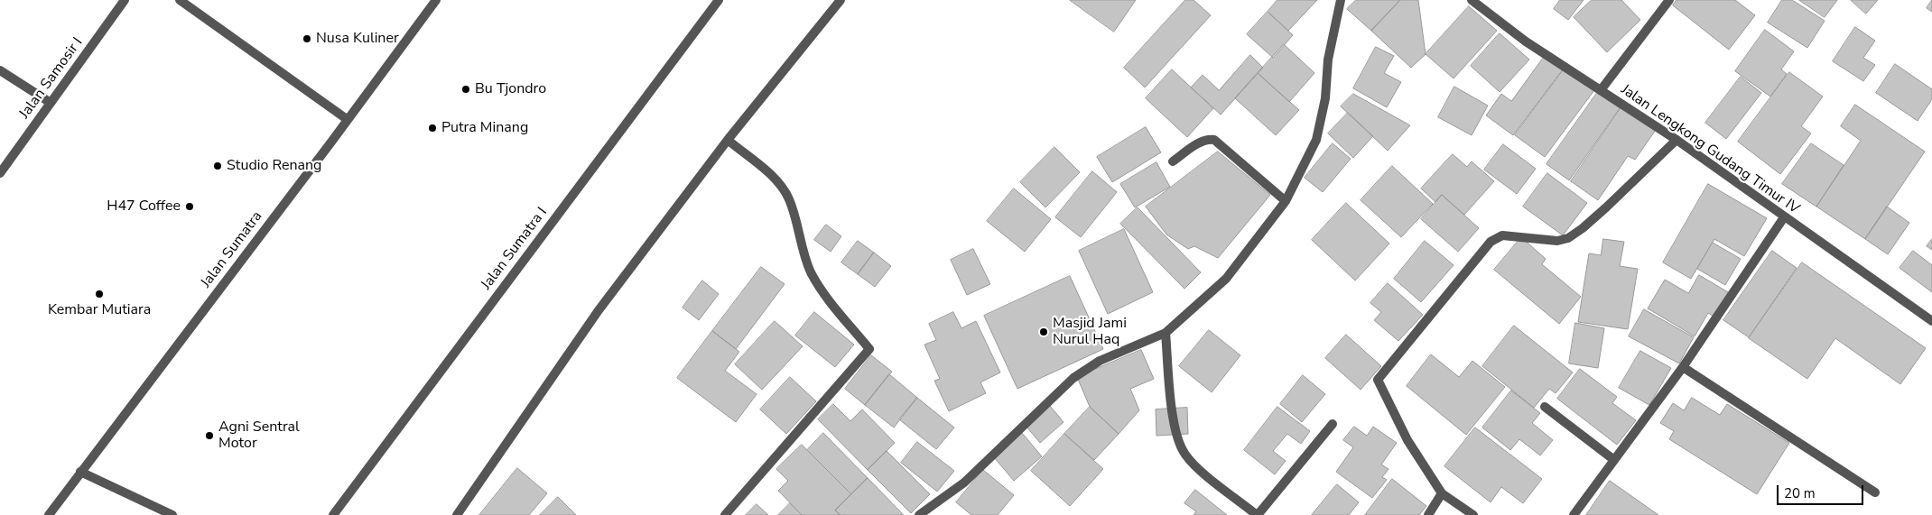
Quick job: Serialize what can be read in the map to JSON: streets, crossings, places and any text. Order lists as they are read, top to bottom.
{
  "streets": {
    "street": [
      "Jalan Samosir I",
      "Jalan Lengkong Gudang Timur IV",
      "Jalan Sumatra I",
      "Jalan Sumatra"
    ]
  },
  "places": [
    "Nusa Kuliner",
    "Bu Tjondro",
    "Putra Minang",
    "Studio Renang",
    "H47 Coffee",
    "Kembar Mutiara",
    "Masjid Jami Nurul Haq",
    "Agni Sentral Motor"
  ],
  "scale_bar": "20 m"
}
